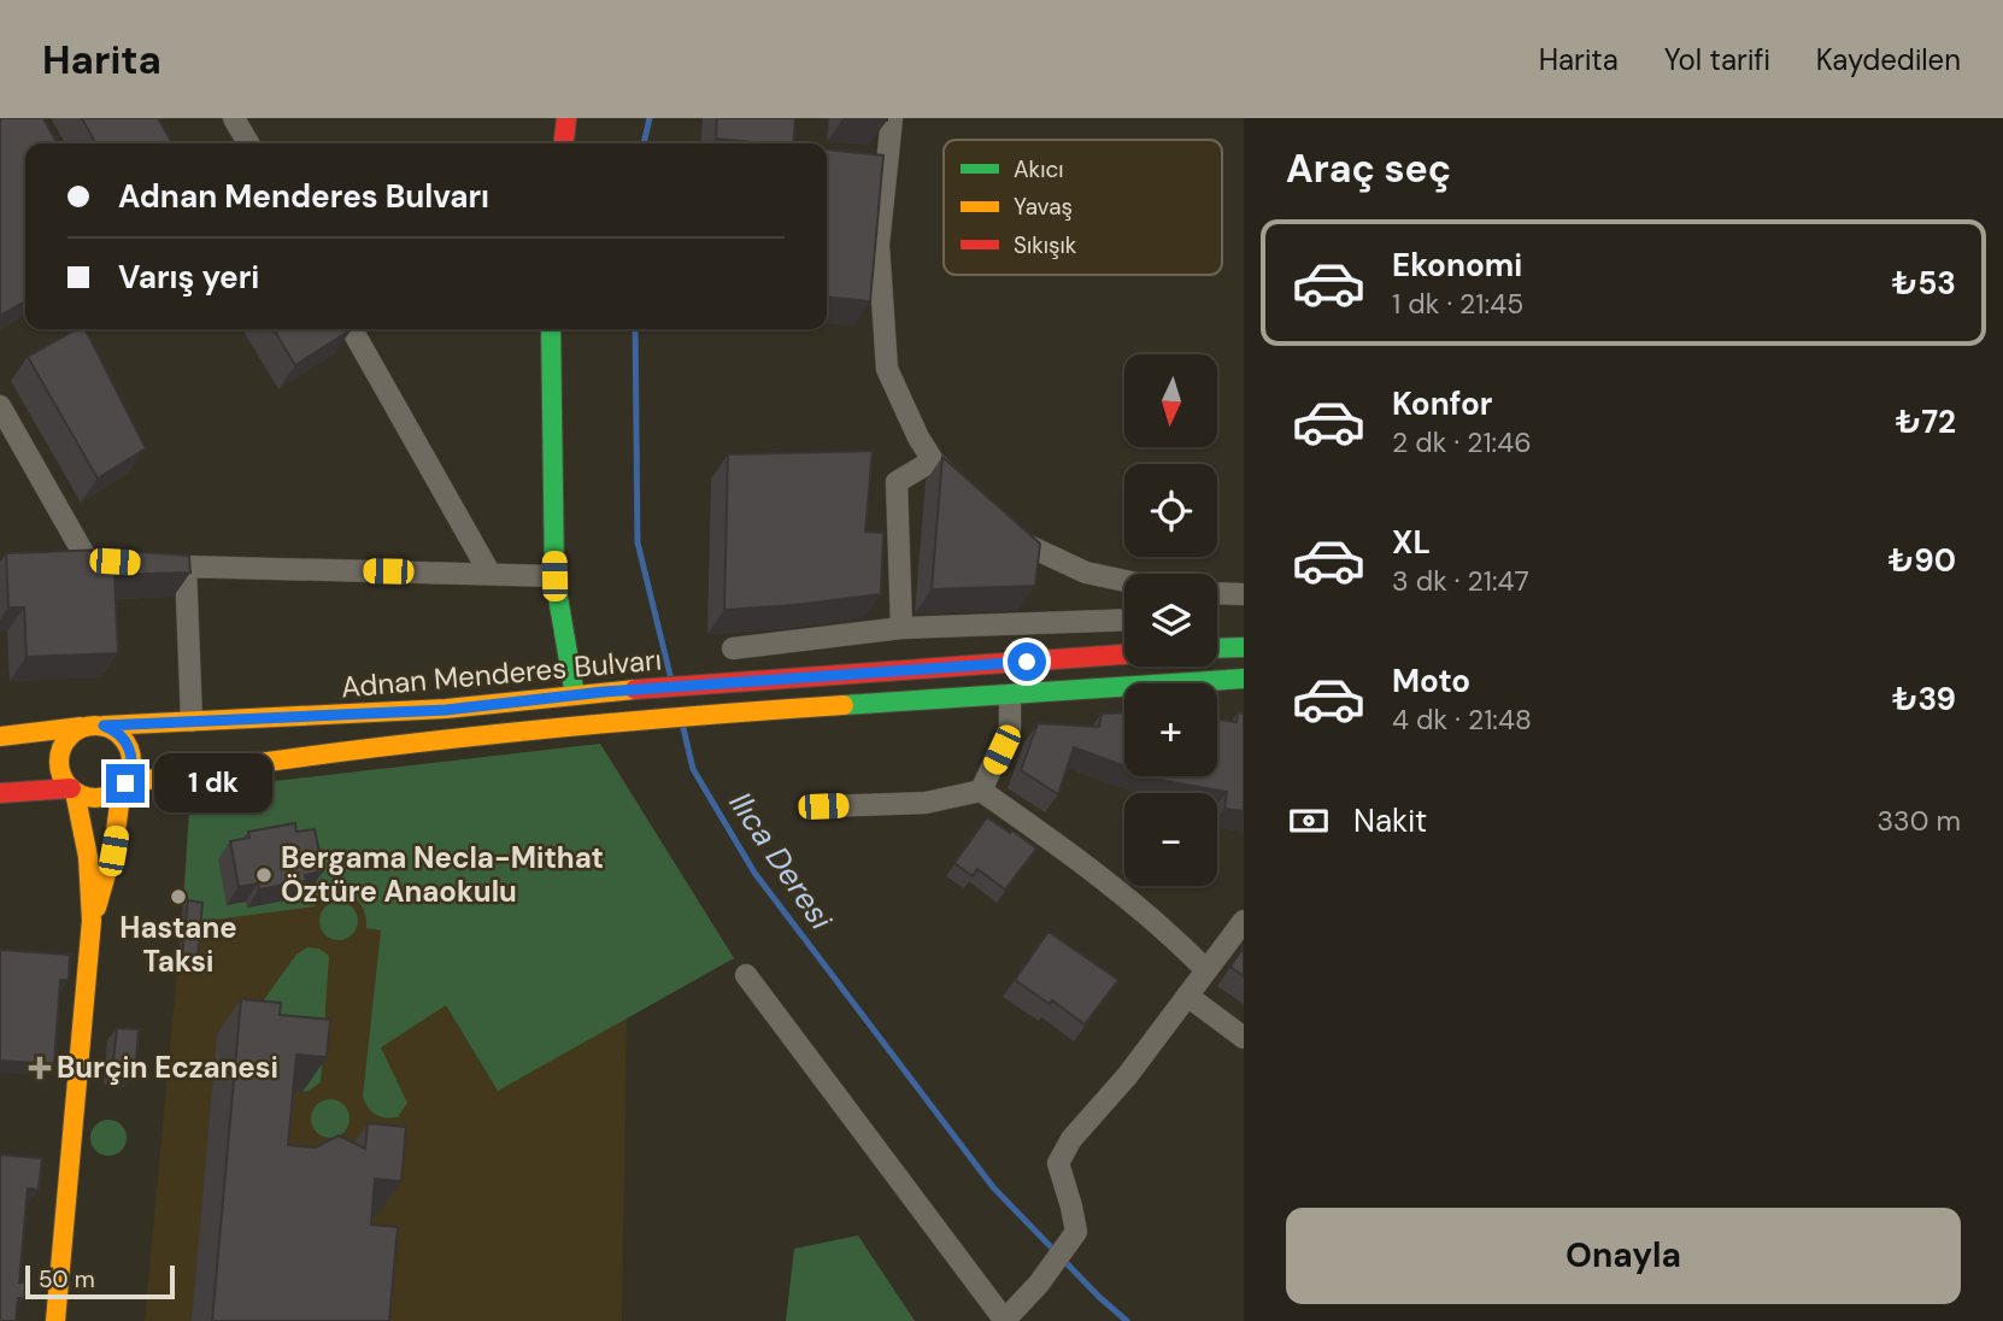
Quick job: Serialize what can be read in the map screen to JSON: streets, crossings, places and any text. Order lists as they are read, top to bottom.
{
  "streets": {
    "main road": ["Adnan Menderes Bulvarı"]
  },
  "water": ["Ilıca Deresi"],
  "places": {
    "other": ["Bergama Necla-Mithat Öztüre Anaokulu", "Hastane Taksi"],
    "health": ["Burçin Eczanesi"]
  },
  "legend": ["Akıcı", "Yavaş", "Sıkışık"],
  "scale_bar": "50 m",
  "north": "bottom",
  "page": {
    "header": "Harita",
    "nav": ["Harita", "Yol tarifi", "Kaydedilen"],
    "heading": "Araç seç",
    "banner": ["Adnan Menderes Bulvarı", "Varış yeri"],
    "list": [
      {
        "name": "Ekonomi",
        "note": "1 dk · 21:45",
        "value": "₺53"
      },
      {
        "name": "Konfor",
        "note": "2 dk · 21:46",
        "value": "₺72"
      },
      {
        "name": "XL",
        "note": "3 dk · 21:47",
        "value": "₺90"
      },
      {
        "name": "Moto",
        "note": "4 dk · 21:48",
        "value": "₺39"
      }
    ],
    "map_buttons": ["+", "−"],
    "bubble": "1 dk",
    "pay": ["Nakit", "330 m"],
    "buttons": "Onayla",
    "scale": "50 m"
  }
}
